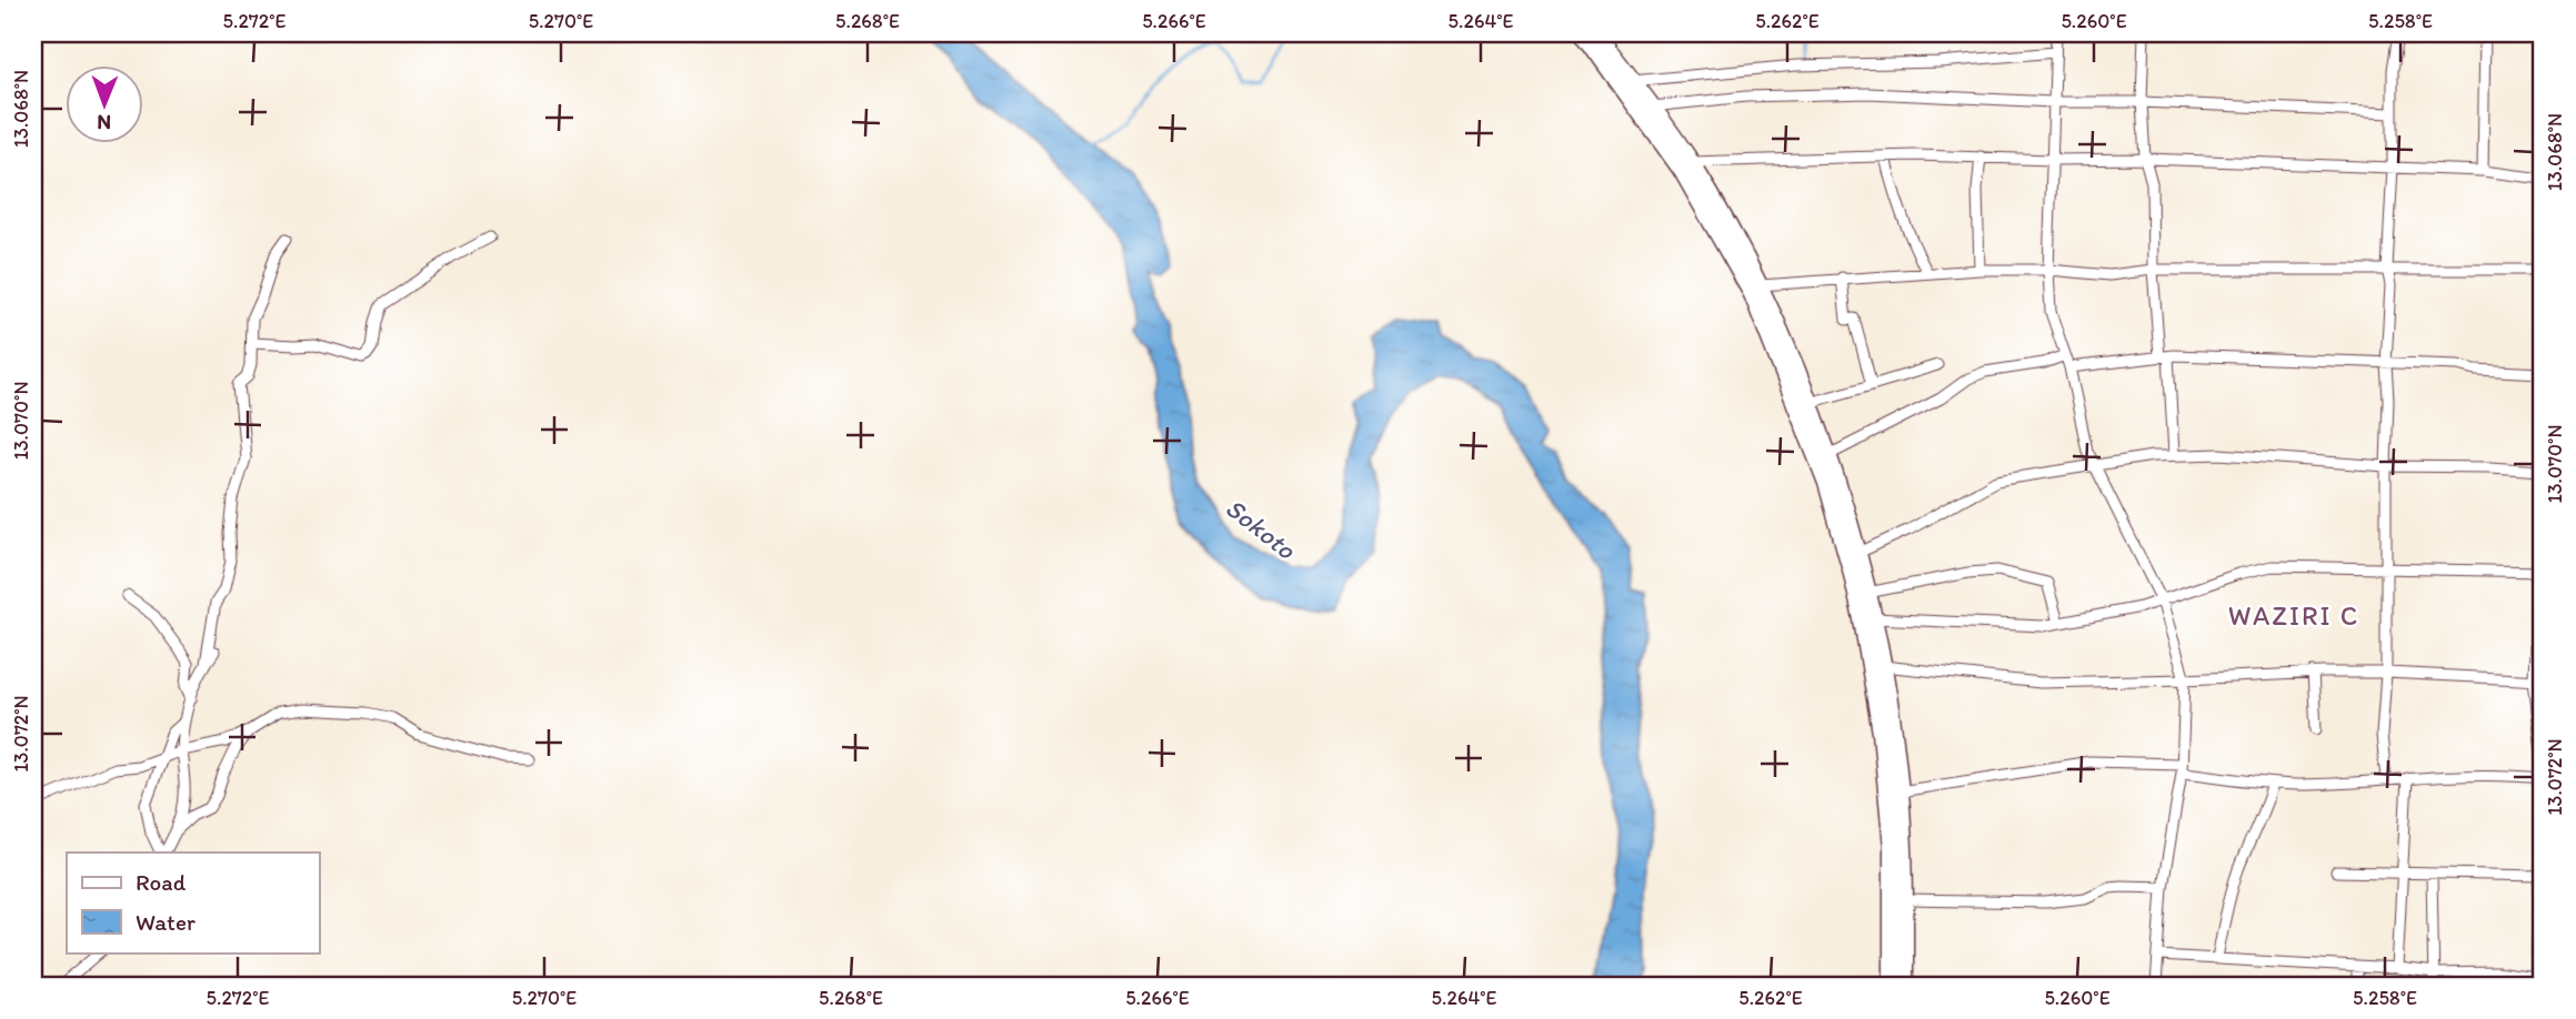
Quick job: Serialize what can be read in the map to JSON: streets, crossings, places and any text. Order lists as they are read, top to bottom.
{
  "districts": ["WAZIRI C"],
  "water": ["Sokoto"],
  "legend": ["Road", "Water"],
  "north": "bottom",
  "coordinates": [
    "5.272°E",
    "5.270°E",
    "5.268°E",
    "5.266°E",
    "5.264°E",
    "5.262°E",
    "5.260°E",
    "5.258°E",
    "13.068°N",
    "13.070°N",
    "13.072°N"
  ]
}
